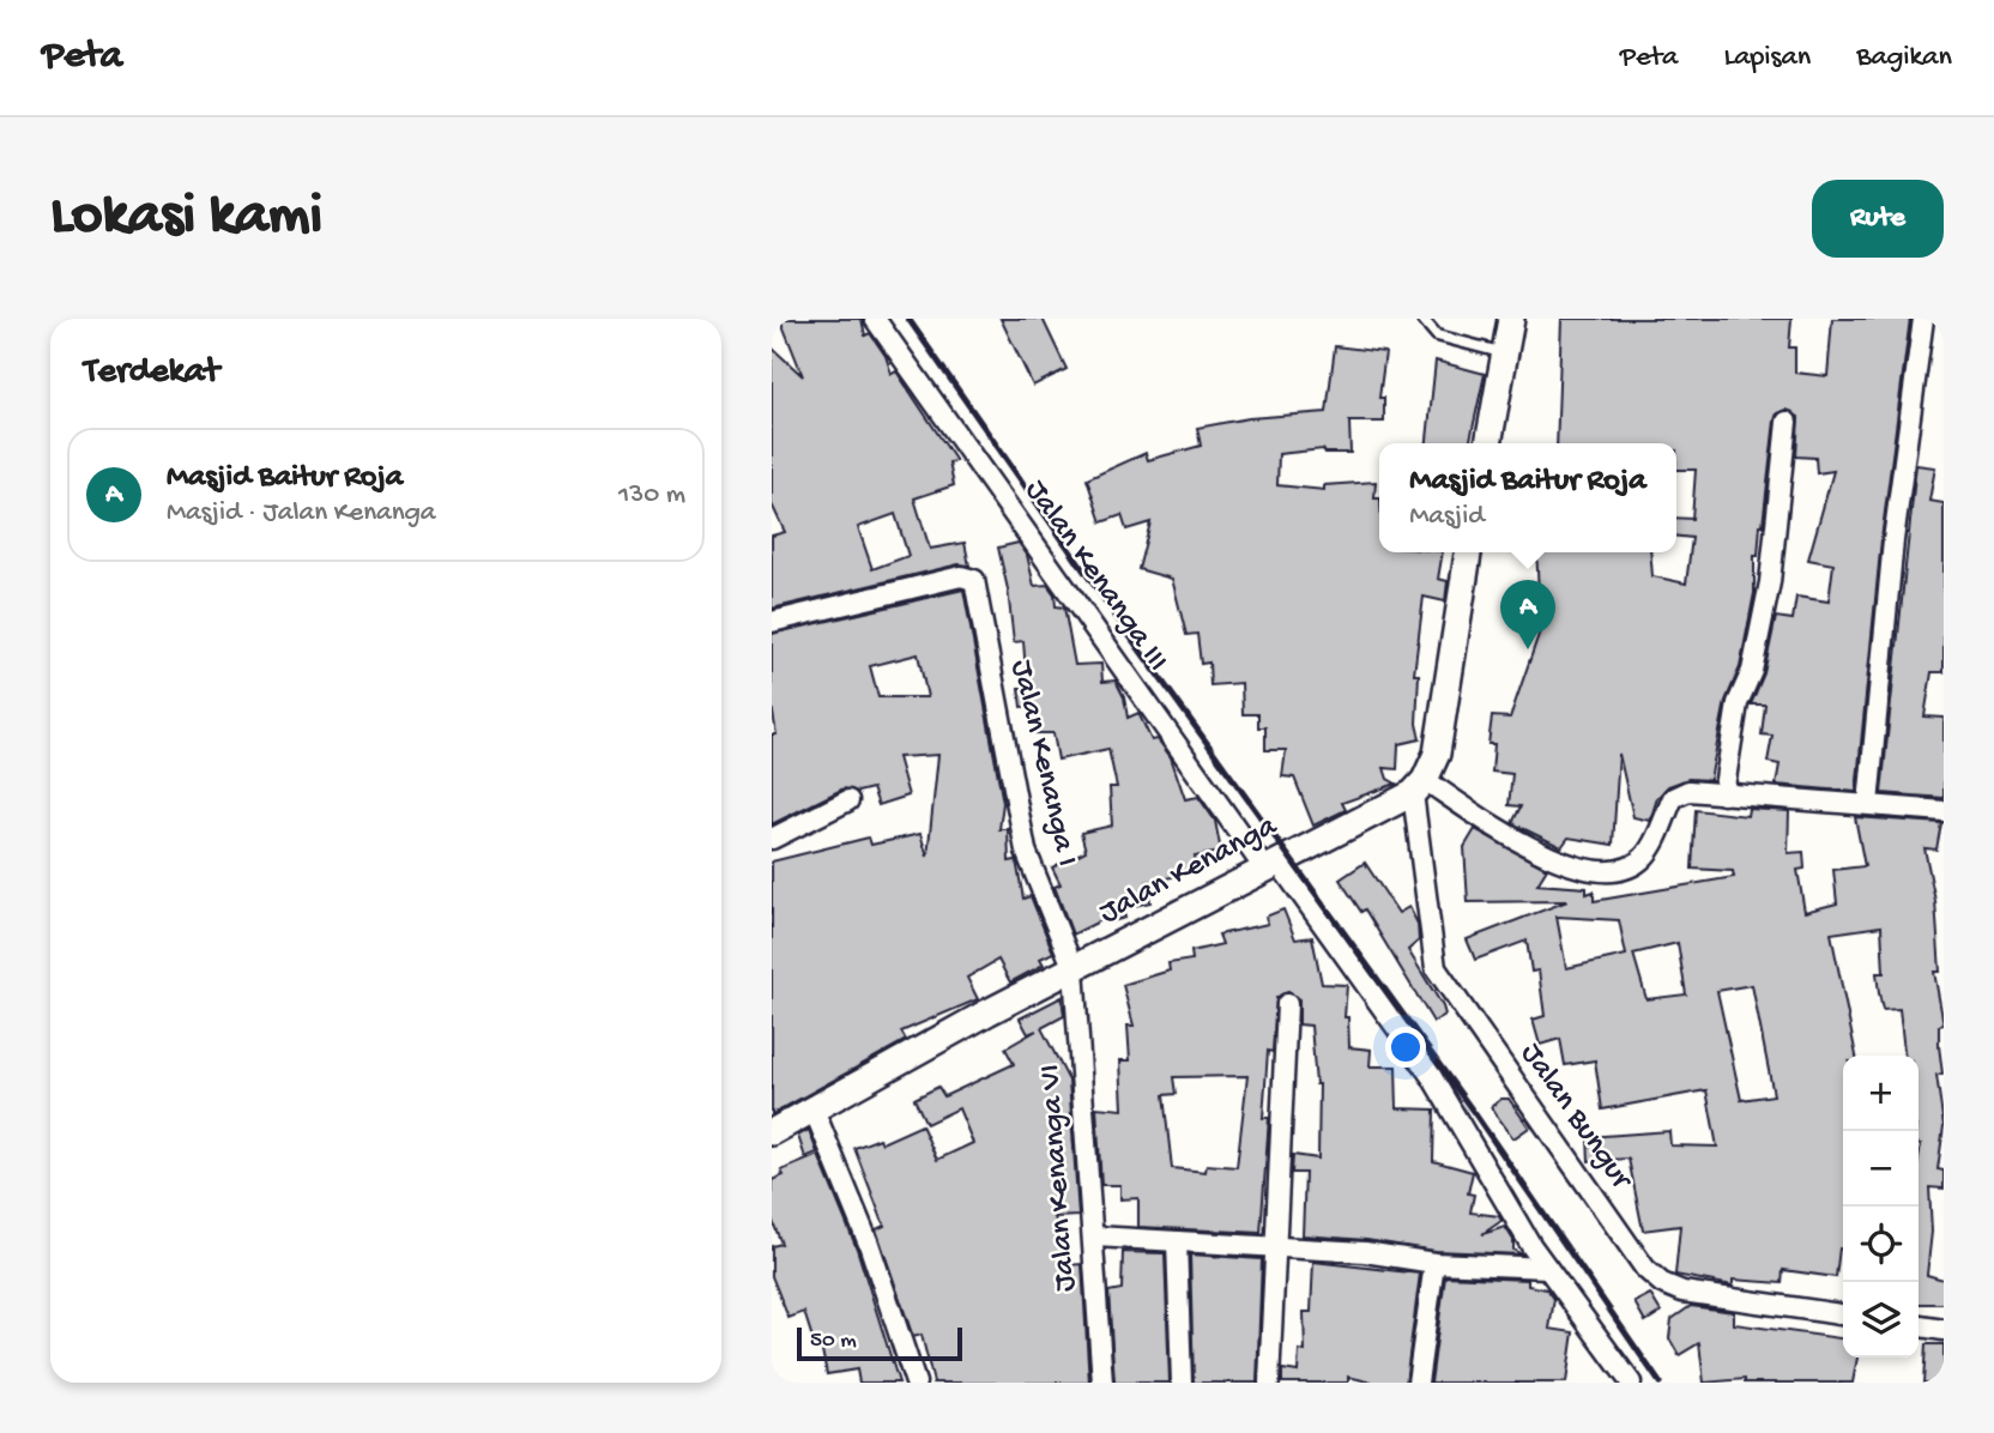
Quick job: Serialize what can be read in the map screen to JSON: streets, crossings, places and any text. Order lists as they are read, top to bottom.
{
  "streets": {
    "main road": ["Jalan Kenanga"],
    "street": [
      "Jalan Kenanga III",
      "Jalan Kenanga I",
      "Jalan Bungur",
      "Jalan Kenanga VI"
    ]
  },
  "crossings": [
    ["Jalan Kenanga III", "Jalan Kenanga"],
    ["Jalan Kenanga I", "Jalan Kenanga"],
    ["Jalan Kenanga I", "Jalan Kenanga VI"],
    ["Jalan Kenanga", "Jalan Bungur"],
    ["Jalan Kenanga", "Jalan Kenanga VI"]
  ],
  "scale_bar": "50 m",
  "page": {
    "header": "Peta",
    "nav": ["Peta", "Lapisan", "Bagikan"],
    "buttons": "Rute",
    "title": "Lokasi kami",
    "heading": "Terdekat",
    "list": [
      {
        "mark": "A",
        "name": "Masjid Baitur Roja",
        "note": "Masjid · Jalan Kenanga",
        "value": "130 m"
      }
    ],
    "popup": ["Masjid Baitur Roja", "Masjid"],
    "pins": "A",
    "map_buttons": ["+", "−"],
    "scale": "50 m"
  }
}
